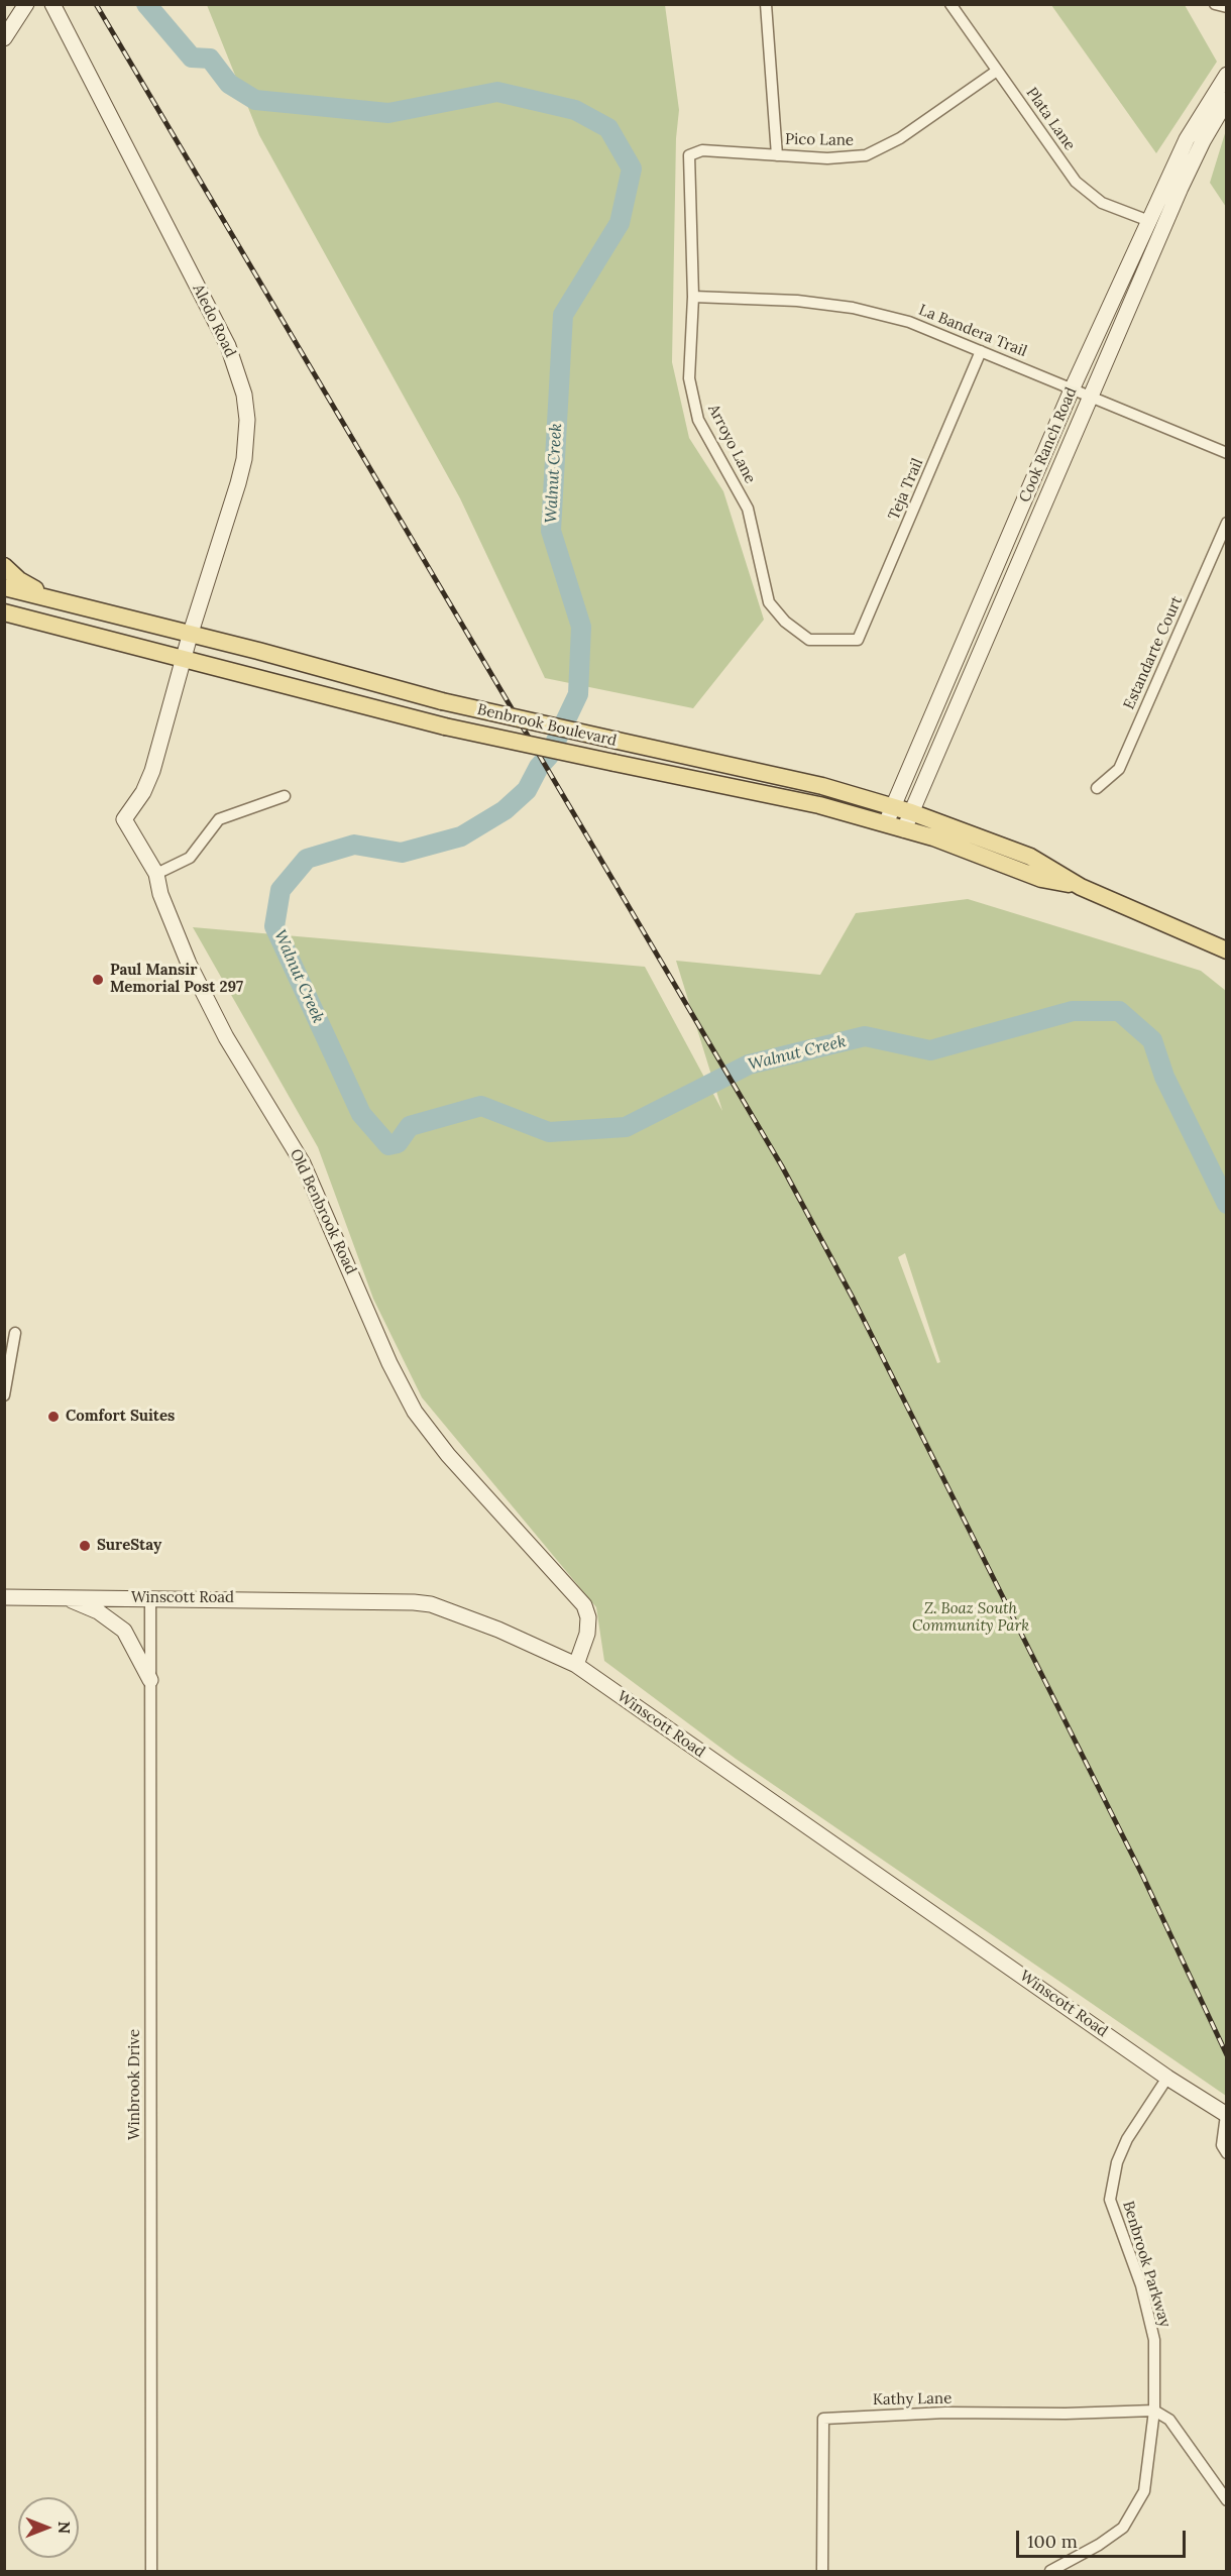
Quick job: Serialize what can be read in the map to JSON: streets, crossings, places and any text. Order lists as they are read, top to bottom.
{
  "streets": {
    "main road": ["Benbrook Boulevard"],
    "street": [
      "Plata Lane",
      "Pico Lane",
      "Aledo Road",
      "La Bandera Trail",
      "Arroyo Lane",
      "Cook Ranch Road",
      "Teja Trail",
      "Estandarte Court",
      "Old Benbrook Road",
      "Winscott Road",
      "Winbrook Drive",
      "Benbrook Parkway",
      "Kathy Lane"
    ]
  },
  "crossings": [
    ["Plata Lane", "Pico Lane"],
    ["Plata Lane", "Cook Ranch Road"],
    ["Pico Lane", "Arroyo Lane"],
    ["Aledo Road", "Benbrook Boulevard"],
    ["Aledo Road", "Old Benbrook Road"],
    ["La Bandera Trail", "Arroyo Lane"],
    ["La Bandera Trail", "Cook Ranch Road"],
    ["La Bandera Trail", "Teja Trail"],
    ["Arroyo Lane", "Teja Trail"],
    ["Cook Ranch Road", "Benbrook Boulevard"],
    ["Benbrook Boulevard", "Old Benbrook Road"],
    ["Old Benbrook Road", "Winscott Road"],
    ["Winscott Road", "Winbrook Drive"],
    ["Winscott Road", "Benbrook Parkway"],
    ["Benbrook Parkway", "Kathy Lane"]
  ],
  "water": ["Walnut Creek"],
  "parks": ["Z. Boaz South Community Park"],
  "places": ["Paul Mansir Memorial Post 297", "Comfort Suites", "SureStay"],
  "scale_bar": "100 m",
  "north": "right"
}
